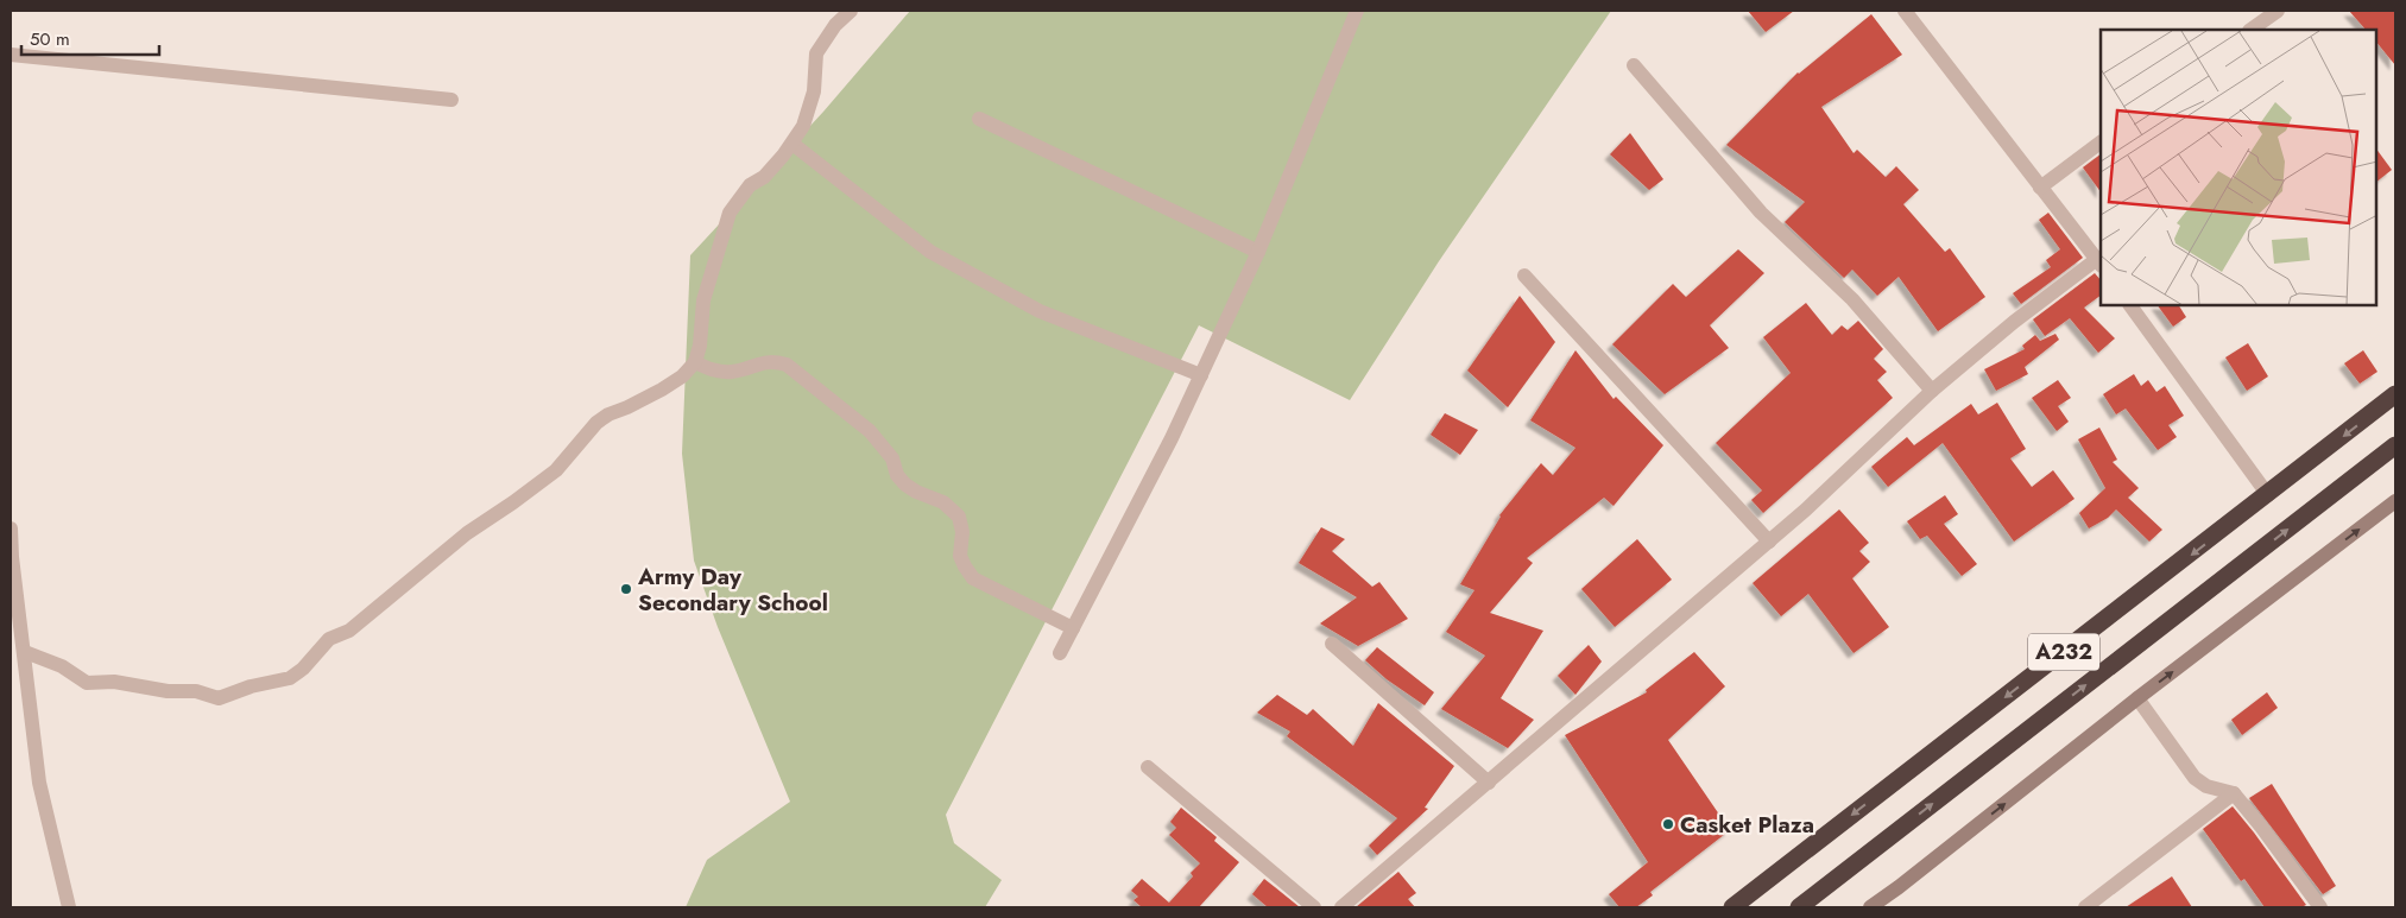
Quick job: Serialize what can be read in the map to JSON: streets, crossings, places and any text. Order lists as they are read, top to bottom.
{
  "streets": {
    "highway": ["A232"]
  },
  "places": ["Army Day Secondary School", "Casket Plaza"],
  "scale_bar": "50 m"
}
